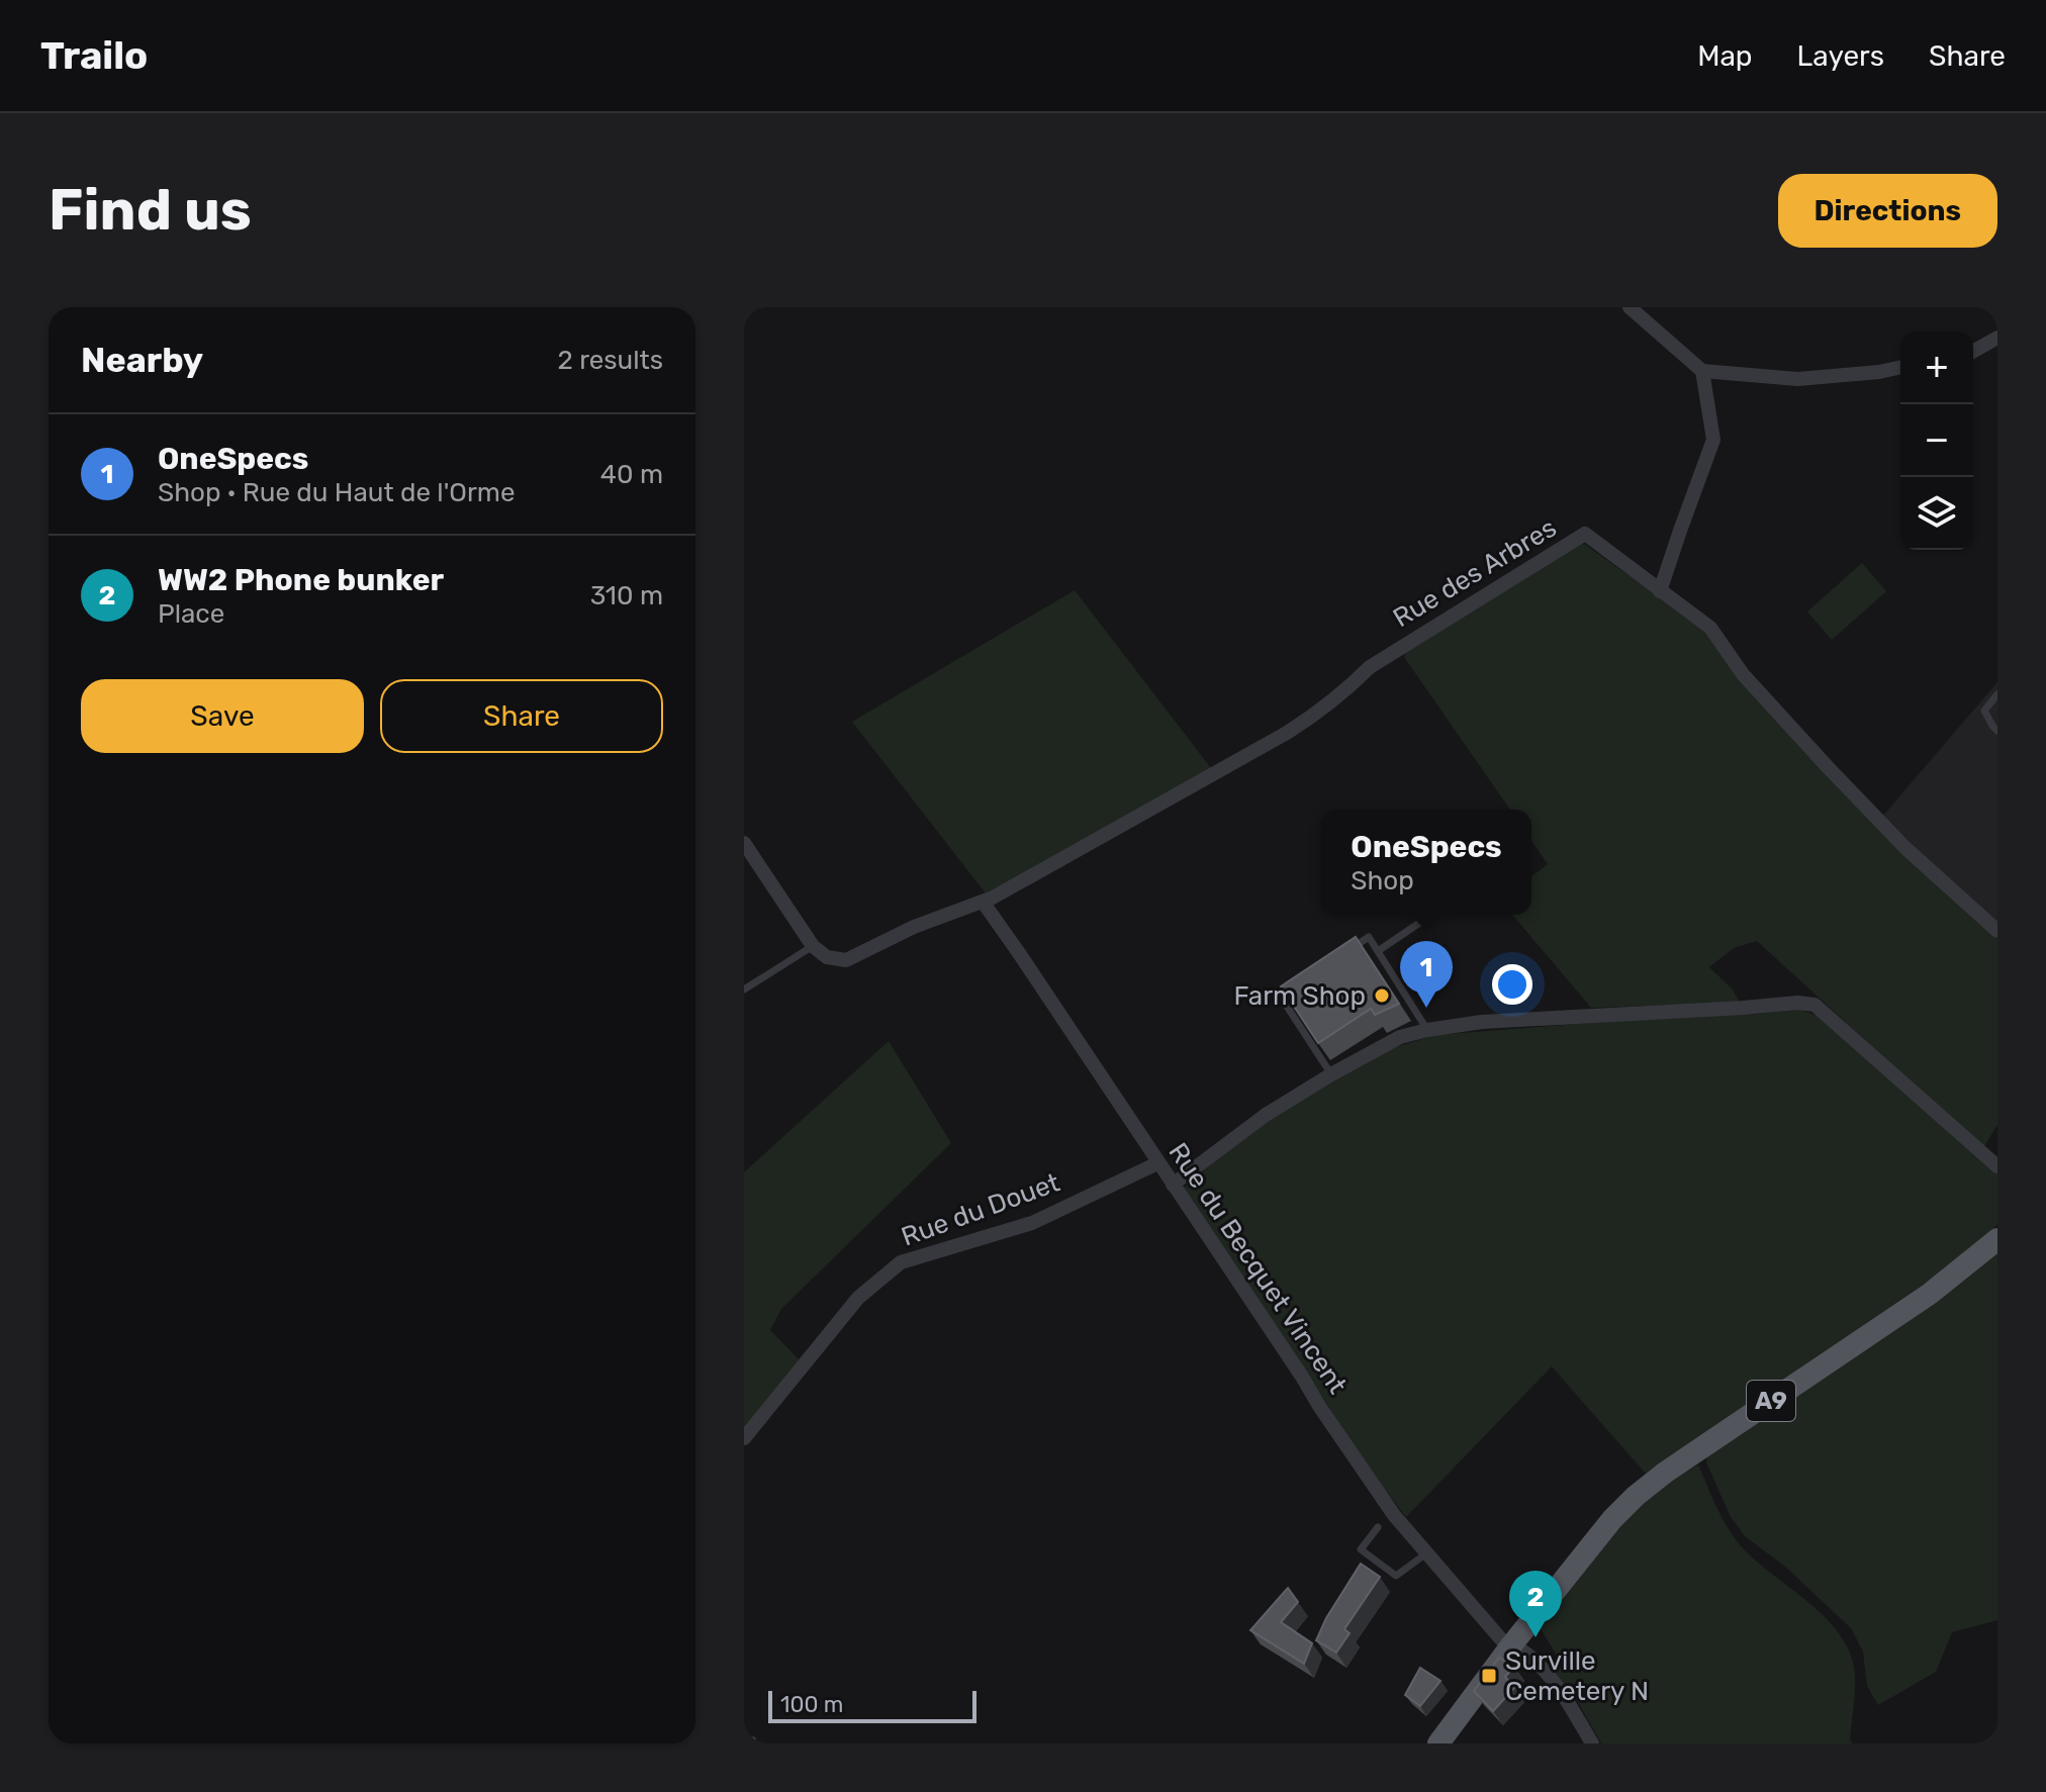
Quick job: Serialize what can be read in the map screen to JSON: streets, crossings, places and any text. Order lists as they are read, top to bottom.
{
  "streets": {
    "main road": ["A9"],
    "street": ["Rue des Arbres", "Rue du Douet", "Rue du Becquet Vincent"]
  },
  "crossings": [
    ["Rue des Arbres", "Rue du Becquet Vincent"],
    ["Rue du Douet", "Rue du Becquet Vincent"],
    ["Rue du Becquet Vincent", "A9"]
  ],
  "places": {
    "other": ["Farm Shop"],
    "transit": ["Surville Cemetery N"]
  },
  "scale_bar": "100 m",
  "page": {
    "header": "Trailo",
    "nav": ["Map", "Layers", "Share"],
    "buttons": [
      "Directions",
      ["Save", "Share"]
    ],
    "title": "Find us",
    "heading": ["Nearby", "2 results"],
    "map_buttons": ["+", "−"],
    "list": [
      {
        "mark": "1",
        "name": "OneSpecs",
        "note": "Shop · Rue du Haut de l'Orme",
        "value": "40 m"
      },
      {
        "mark": "2",
        "name": "WW2 Phone bunker",
        "note": "Place",
        "value": "310 m"
      }
    ],
    "popup": ["OneSpecs", "Shop"],
    "pins": ["1", "2"],
    "scale": "100 m"
  }
}
